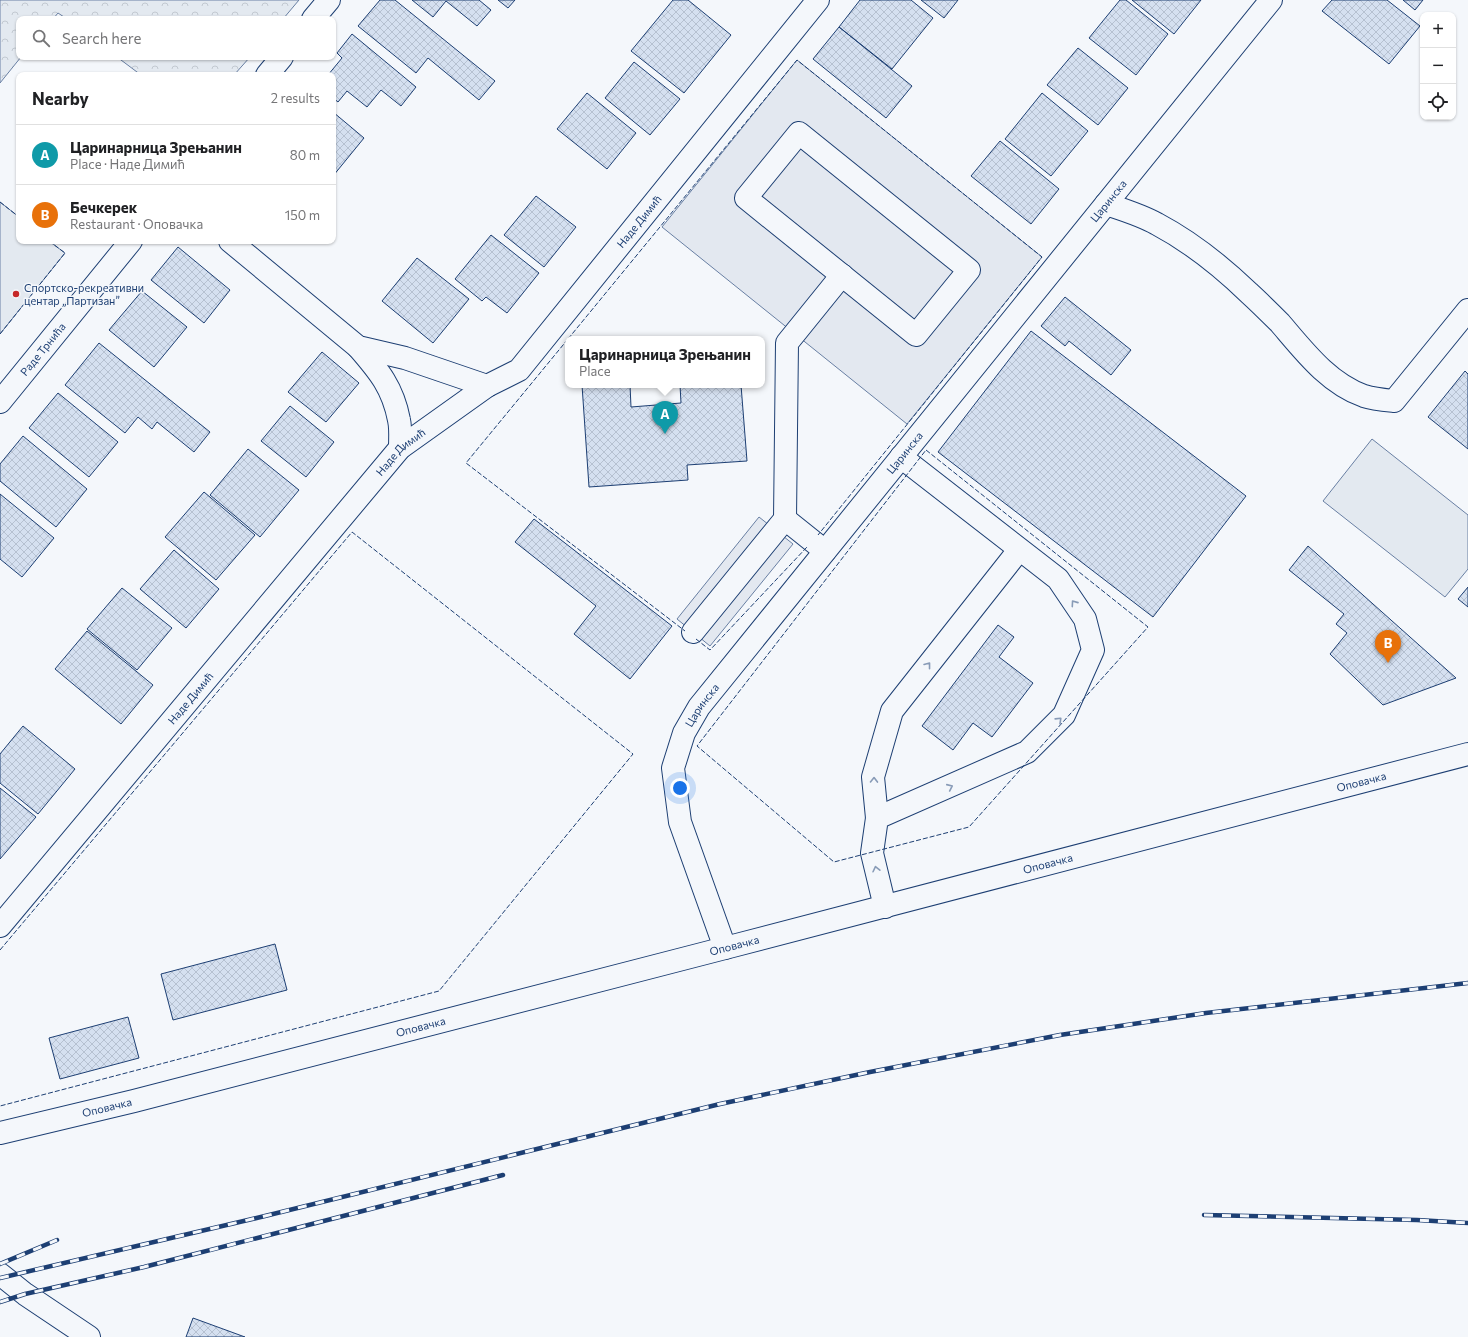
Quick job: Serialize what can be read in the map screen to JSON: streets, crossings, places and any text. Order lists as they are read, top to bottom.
{
  "streets": {
    "street": [
      "Царинска",
      "Наде Димић",
      "Раде Трнића",
      "Оповачка"
    ]
  },
  "crossings": [
    ["Царинска", "Оповачка"]
  ],
  "places": ["Спортско-рекреативни центар „Партизан”"],
  "page": {
    "map_buttons": ["+", "−"],
    "search": "Search here",
    "heading": ["Nearby", "2 results"],
    "list": [
      {
        "mark": "A",
        "name": "Царинарница Зрењанин",
        "note": "Place · Наде Димић",
        "value": "80 m"
      },
      {
        "mark": "B",
        "name": "Бечкерек",
        "note": "Restaurant · Оповачка",
        "value": "150 m"
      }
    ],
    "popup": ["Царинарница Зрењанин", "Place"],
    "pins": ["A", "B"]
  }
}
